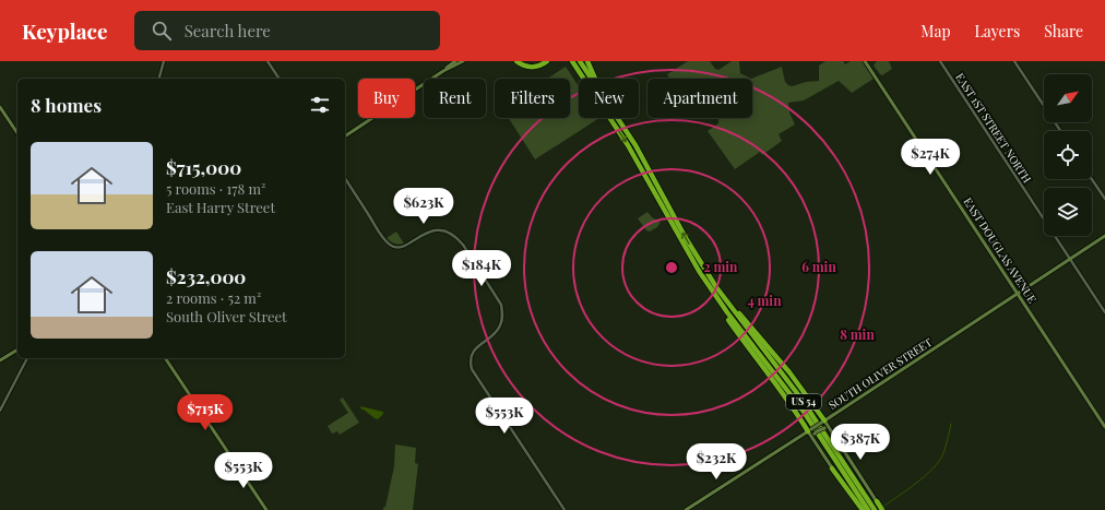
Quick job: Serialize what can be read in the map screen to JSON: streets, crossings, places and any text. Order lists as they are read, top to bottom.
{
  "streets": {
    "highway": ["US 54"],
    "main road": ["EAST DOUGLAS AVENUE", "SOUTH OLIVER STREET"],
    "street": ["EAST 1ST STREET NORTH"]
  },
  "crossings": [
    ["EAST 1ST STREET NORTH", "SOUTH OLIVER STREET"],
    ["EAST DOUGLAS AVENUE", "SOUTH OLIVER STREET"]
  ],
  "north": "top right",
  "page": {
    "header": "Keyplace",
    "search": "Search here",
    "nav": ["Map", "Layers", "Share"],
    "chip": [
      "Buy",
      "Rent",
      "Filters",
      "New",
      "Apartment"
    ],
    "heading": "8 homes",
    "list": [
      {
        "name": "$715,000",
        "note": "5 rooms · 178 m² · East Harry Street"
      },
      {
        "name": "$232,000",
        "note": "2 rooms · 52 m² · South Oliver Street"
      }
    ],
    "price": [
      "$274K",
      "$623K",
      "$184K",
      "$715K",
      "$553K",
      "$387K",
      "$232K",
      "$553K"
    ]
  },
  "rings": [
    "2 min",
    "6 min",
    "4 min",
    "8 min"
  ]
}
